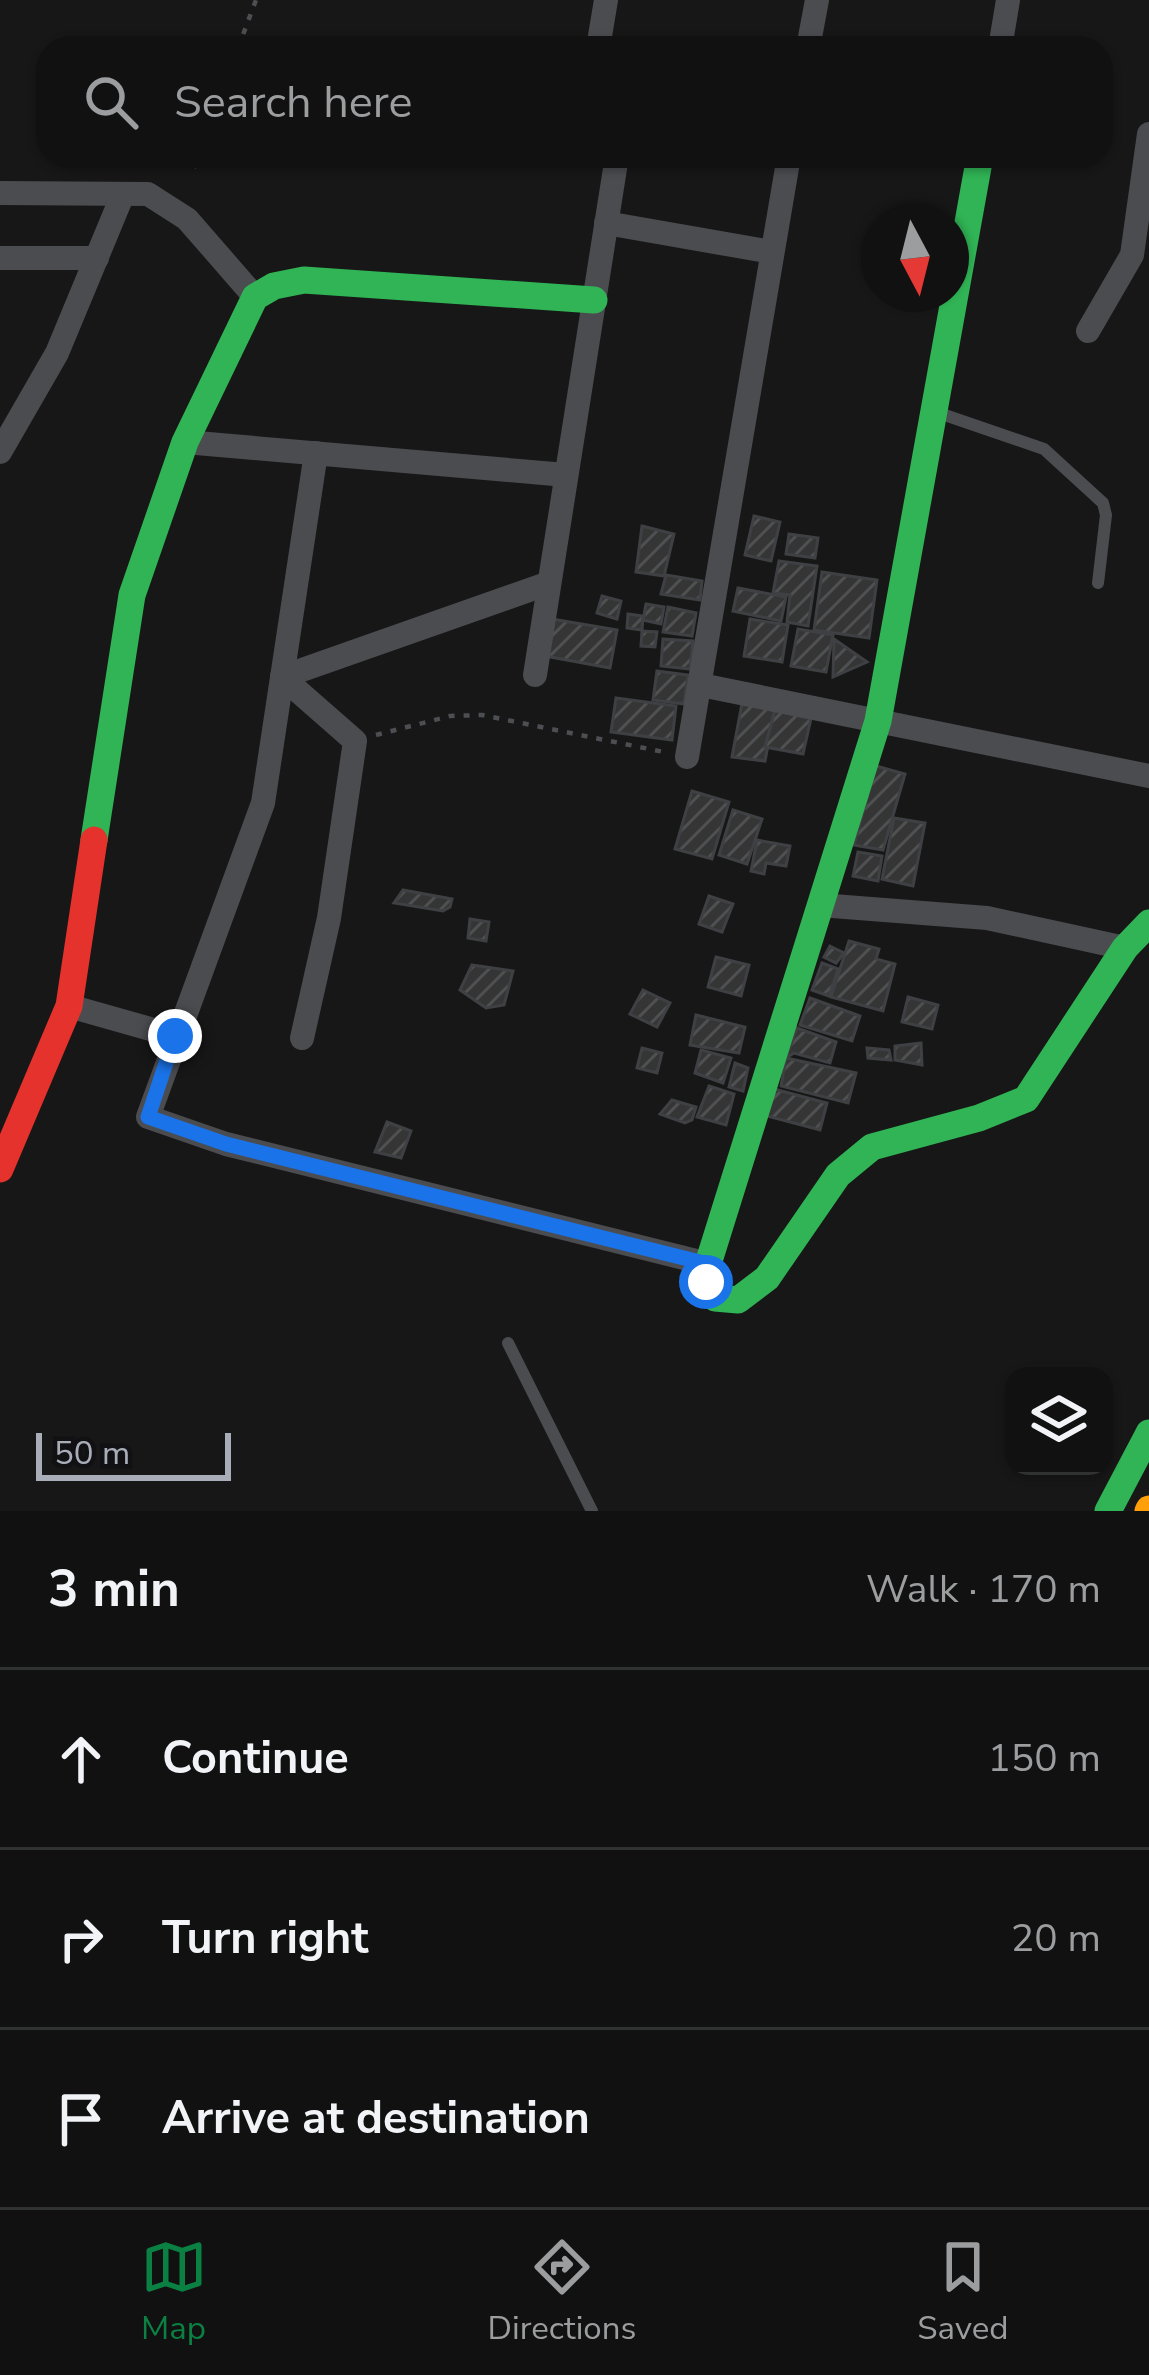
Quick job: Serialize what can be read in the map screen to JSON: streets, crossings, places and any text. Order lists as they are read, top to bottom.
{
  "scale_bar": "50 m",
  "north": "bottom",
  "page": {
    "search": "Search here",
    "scale": "50 m",
    "heading": ["3 min", "Walk · 170 m"],
    "list": [
      ["Continue", "150 m"],
      ["Turn right", "20 m"],
      "Arrive at destination"
    ],
    "nav": ["Map", "Directions", "Saved"]
  }
}
